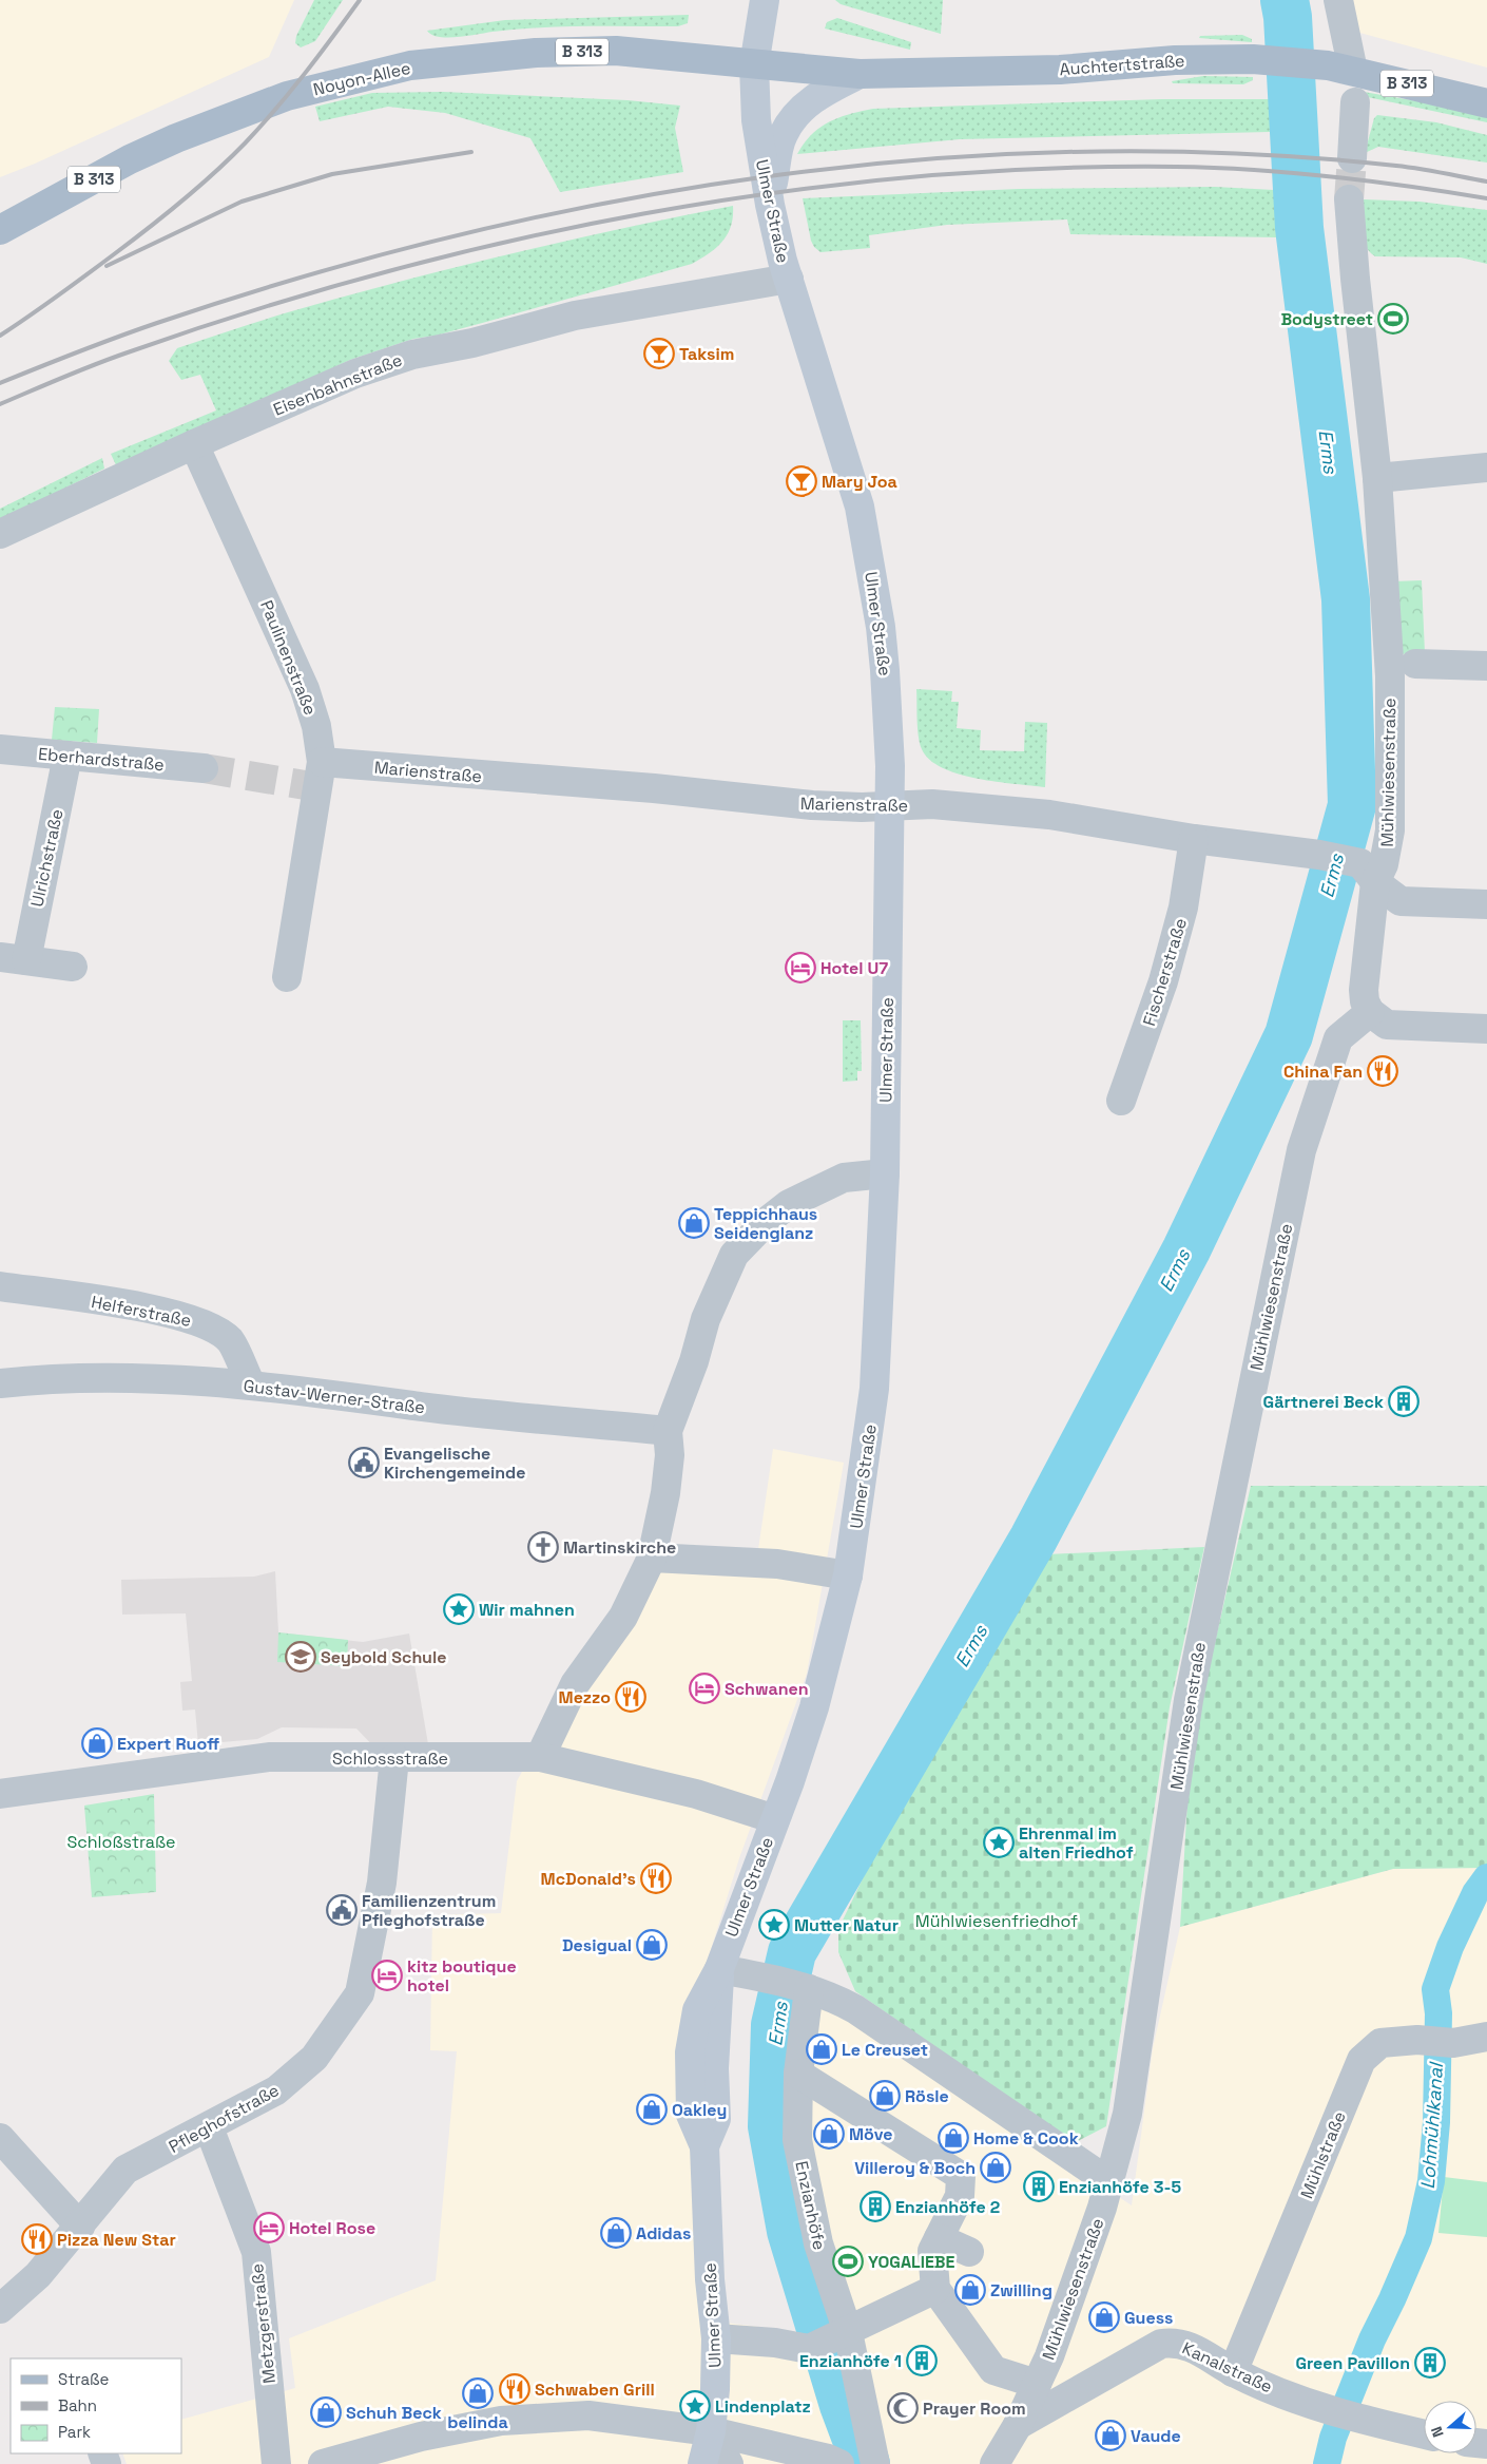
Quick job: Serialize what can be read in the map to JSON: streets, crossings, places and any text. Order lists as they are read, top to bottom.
{
  "streets": {
    "main road": [
      "B 313",
      "Auchtertstraße",
      "Noyon-Allee",
      "Ulmer Straße"
    ],
    "street": [
      "Eisenbahnstraße",
      "Paulinenstraße",
      "Eberhardstraße",
      "Marienstraße",
      "Mühlwiesenstraße",
      "Ulrichstraße",
      "Fischerstraße",
      "Helferstraße",
      "Gustav-Werner-Straße",
      "Schlossstraße",
      "Pfleghofstraße",
      "Mühlstraße",
      "Enzianhöfe",
      "Metzgerstraße",
      "Kanalstraße"
    ]
  },
  "crossings": [
    ["Auchtertstraße", "Noyon-Allee"],
    ["Auchtertstraße", "Ulmer Straße"],
    ["Noyon-Allee", "Ulmer Straße"],
    ["Ulmer Straße", "Eisenbahnstraße"],
    ["Ulmer Straße", "Marienstraße"],
    ["Ulmer Straße", "Schlossstraße"],
    ["Eisenbahnstraße", "Paulinenstraße"],
    ["Paulinenstraße", "Marienstraße"],
    ["Eberhardstraße", "Ulrichstraße"],
    ["Marienstraße", "Mühlwiesenstraße"],
    ["Marienstraße", "Fischerstraße"],
    ["Mühlwiesenstraße", "Kanalstraße"],
    ["Helferstraße", "Gustav-Werner-Straße"],
    ["Schlossstraße", "Pfleghofstraße"],
    ["Pfleghofstraße", "Metzgerstraße"],
    ["Mühlstraße", "Kanalstraße"]
  ],
  "water": ["Erms", "Lohmühlkanal"],
  "parks": ["Schloßstraße", "Mühlwiesenfriedhof"],
  "places": {
    "sports": ["Bodystreet", "YOGALIEBE"],
    "bar": ["Taksim", "Mary Joa"],
    "hotel": [
      "Hotel U7",
      "Schwanen",
      "kitz boutique hotel",
      "Hotel Rose"
    ],
    "restaurant": [
      "China Fan",
      "Mezzo",
      "McDonald's",
      "Pizza New Star",
      "Schwaben Grill"
    ],
    "shop": [
      "Teppichhaus Seidenglanz",
      "Expert Ruoff",
      "Desigual",
      "Le Creuset",
      "Rösle",
      "Oakley",
      "Möve",
      "Home & Cook",
      "Villeroy & Boch",
      "Adidas",
      "Zwilling",
      "Guess",
      "belinda",
      "Schuh Beck",
      "Vaude"
    ],
    "building": [
      "Gärtnerei Beck",
      "Enzianhöfe 3-5",
      "Enzianhöfe 2",
      "Enzianhöfe 1",
      "Green Pavillon"
    ],
    "public building": ["Evangelische Kirchengemeinde", "Familienzentrum Pfleghofstraße"],
    "church": ["Martinskirche"],
    "place": [
      "Wir mahnen",
      "Ehrenmal im alten Friedhof",
      "Mutter Natur",
      "Lindenplatz"
    ],
    "school or university": ["Seybold Schule"],
    "mosque": ["Prayer Room"]
  },
  "legend": ["Straße", "Bahn", "Park"],
  "north": "left"
}
